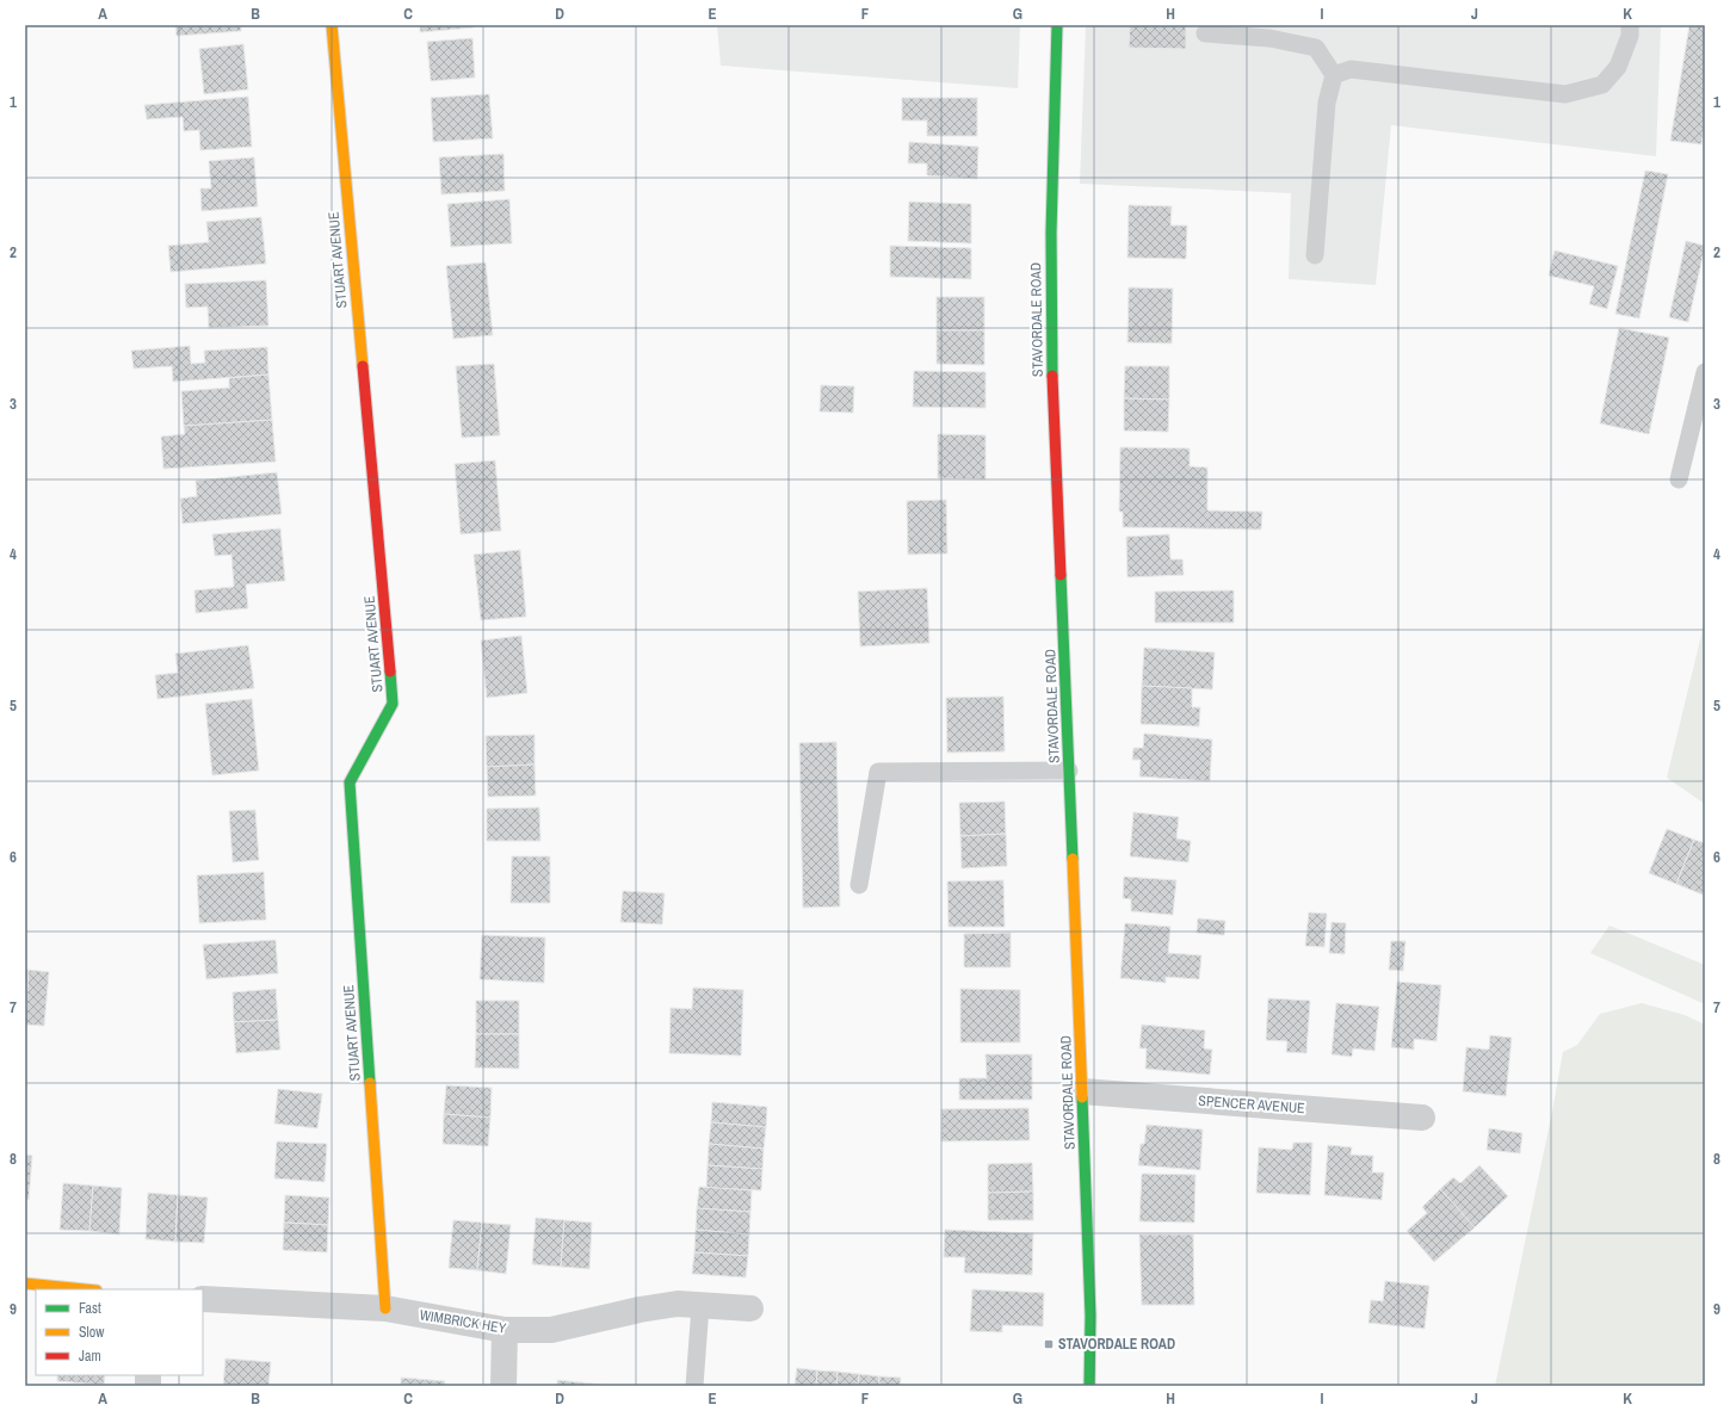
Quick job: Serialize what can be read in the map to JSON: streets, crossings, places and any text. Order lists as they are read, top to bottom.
{
  "streets": {
    "street": [
      "STUART AVENUE",
      "STAVORDALE ROAD",
      "SPENCER AVENUE",
      "WIMBRICK HEY"
    ]
  },
  "crossings": [
    ["STUART AVENUE", "WIMBRICK HEY"],
    ["STAVORDALE ROAD", "SPENCER AVENUE"]
  ],
  "places": {
    "transit": ["STAVORDALE ROAD"]
  },
  "legend": ["Fast", "Slow", "Jam"],
  "grid": {
    "columns": [
      "A",
      "B",
      "C",
      "D",
      "E",
      "F",
      "G",
      "H",
      "I",
      "J",
      "K"
    ],
    "rows": [
      "1",
      "2",
      "3",
      "4",
      "5",
      "6",
      "7",
      "8",
      "9"
    ]
  }
}
